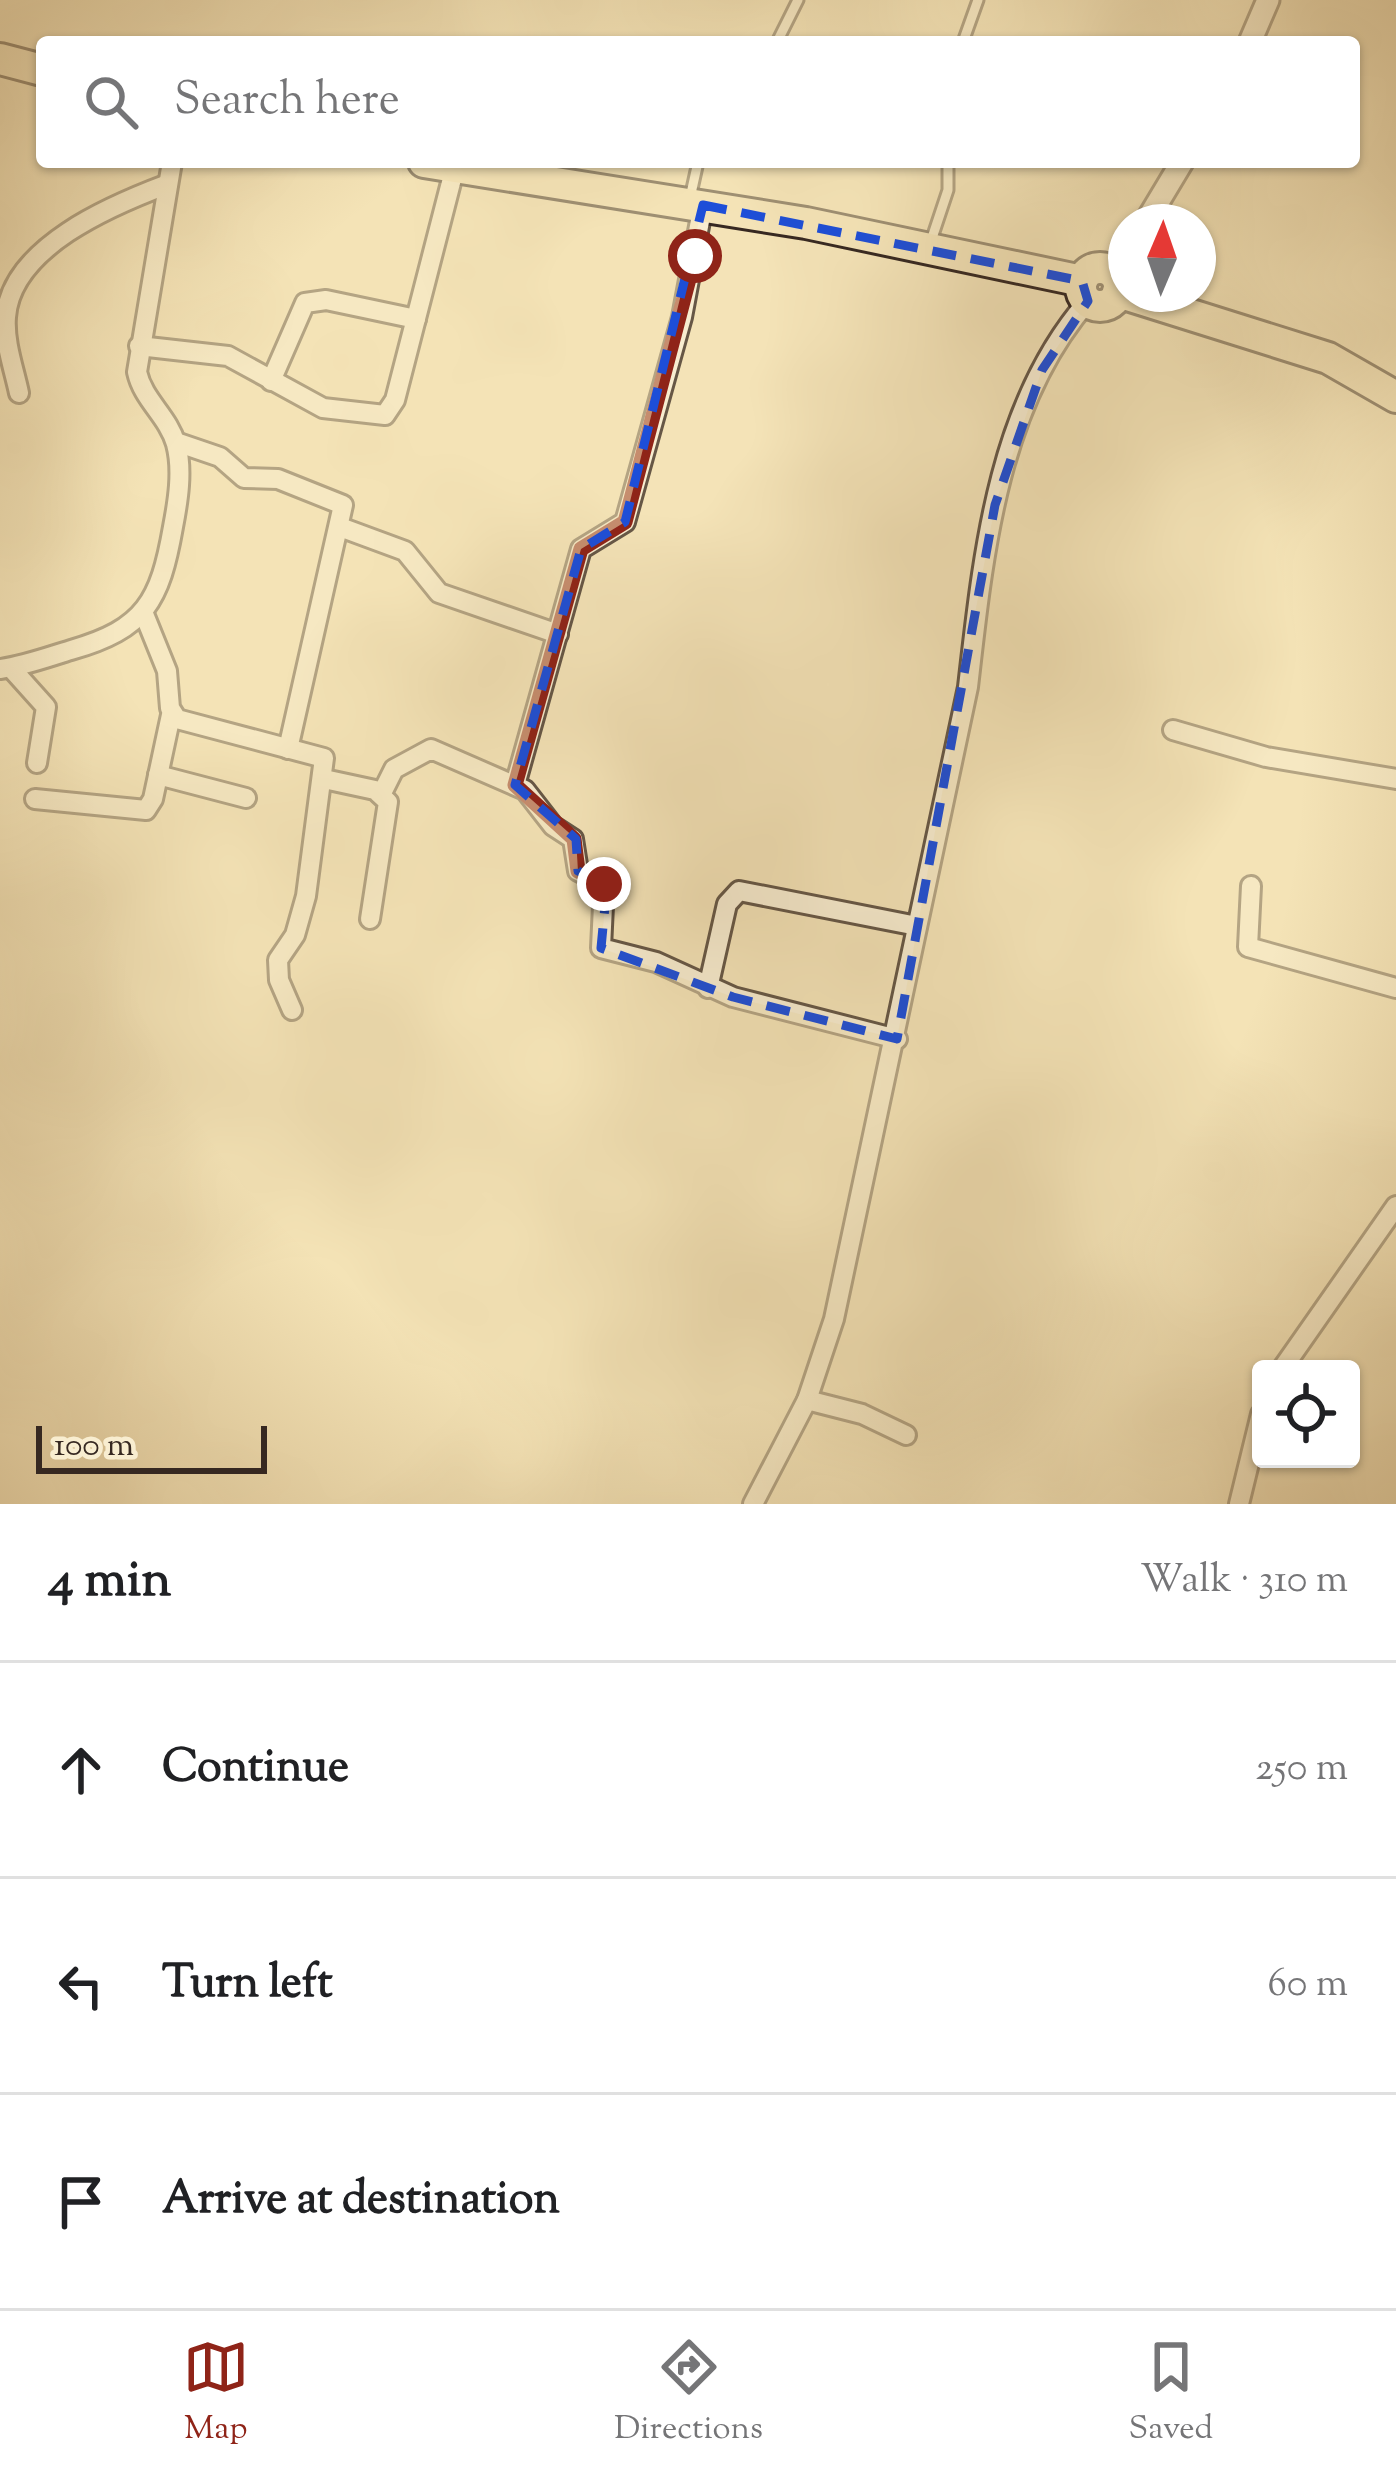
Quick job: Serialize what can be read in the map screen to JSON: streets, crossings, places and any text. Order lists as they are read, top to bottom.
{
  "scale_bar": "100 m",
  "north": "top",
  "page": {
    "search": "Search here",
    "scale": "100 m",
    "heading": ["4 min", "Walk · 310 m"],
    "list": [
      ["Continue", "250 m"],
      ["Turn left", "60 m"],
      "Arrive at destination"
    ],
    "nav": ["Map", "Directions", "Saved"]
  }
}
